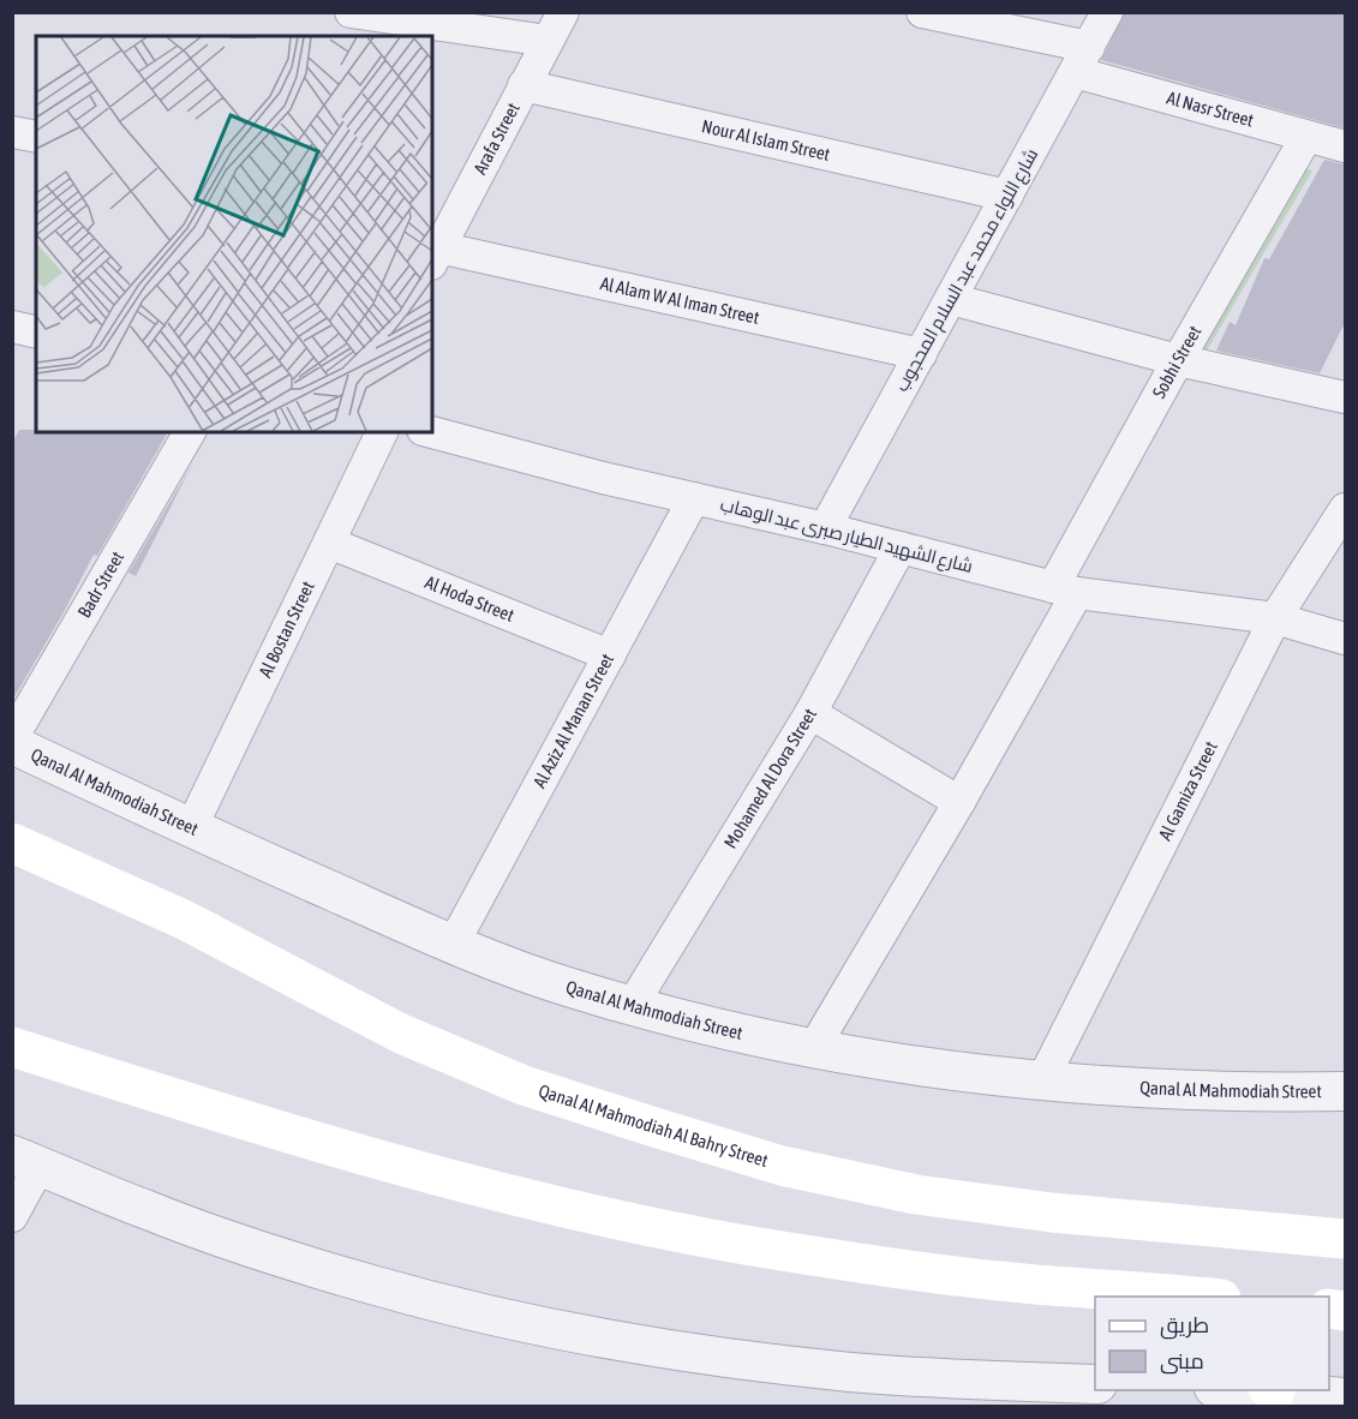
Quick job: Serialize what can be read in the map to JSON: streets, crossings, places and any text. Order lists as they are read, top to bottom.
{
  "streets": {
    "main road": ["Qanal Al Mahmodiah Al Bahry Street"],
    "street": [
      "Al Nasr Street",
      "Arafa Street",
      "Nour Al Islam Street",
      "شارع اللواء محمد عبد السلام المحجوب",
      "Al Alam W Al Iman Street",
      "Sobhi Street",
      "شارع الشهيد الطيار صبرى عبد الوهاب",
      "Badr Street",
      "Al Hoda Street",
      "Al Bostan Street",
      "Al Aziz Al Manan Street",
      "Mohamed Al Dora Street",
      "Al Gamiza Street",
      "Qanal Al Mahmodiah Street"
    ]
  },
  "crossings": [
    ["Al Nasr Street", "شارع اللواء محمد عبد السلام المحجوب"],
    ["Al Nasr Street", "Sobhi Street"],
    ["Arafa Street", "Nour Al Islam Street"],
    ["Arafa Street", "Al Alam W Al Iman Street"],
    ["Nour Al Islam Street", "شارع اللواء محمد عبد السلام المحجوب"],
    ["شارع اللواء محمد عبد السلام المحجوب", "Al Alam W Al Iman Street"],
    ["شارع اللواء محمد عبد السلام المحجوب", "شارع الشهيد الطيار صبرى عبد الوهاب"],
    ["Sobhi Street", "شارع الشهيد الطيار صبرى عبد الوهاب"],
    ["Sobhi Street", "Qanal Al Mahmodiah Street"],
    ["شارع الشهيد الطيار صبرى عبد الوهاب", "Al Aziz Al Manan Street"],
    ["شارع الشهيد الطيار صبرى عبد الوهاب", "Mohamed Al Dora Street"],
    ["شارع الشهيد الطيار صبرى عبد الوهاب", "Al Gamiza Street"],
    ["Al Hoda Street", "Al Bostan Street"],
    ["Al Hoda Street", "Al Aziz Al Manan Street"],
    ["Al Bostan Street", "Qanal Al Mahmodiah Street"],
    ["Al Aziz Al Manan Street", "Qanal Al Mahmodiah Street"],
    ["Mohamed Al Dora Street", "Qanal Al Mahmodiah Street"],
    ["Al Gamiza Street", "Qanal Al Mahmodiah Street"]
  ],
  "legend": ["طريق", "مبنى"]
}
